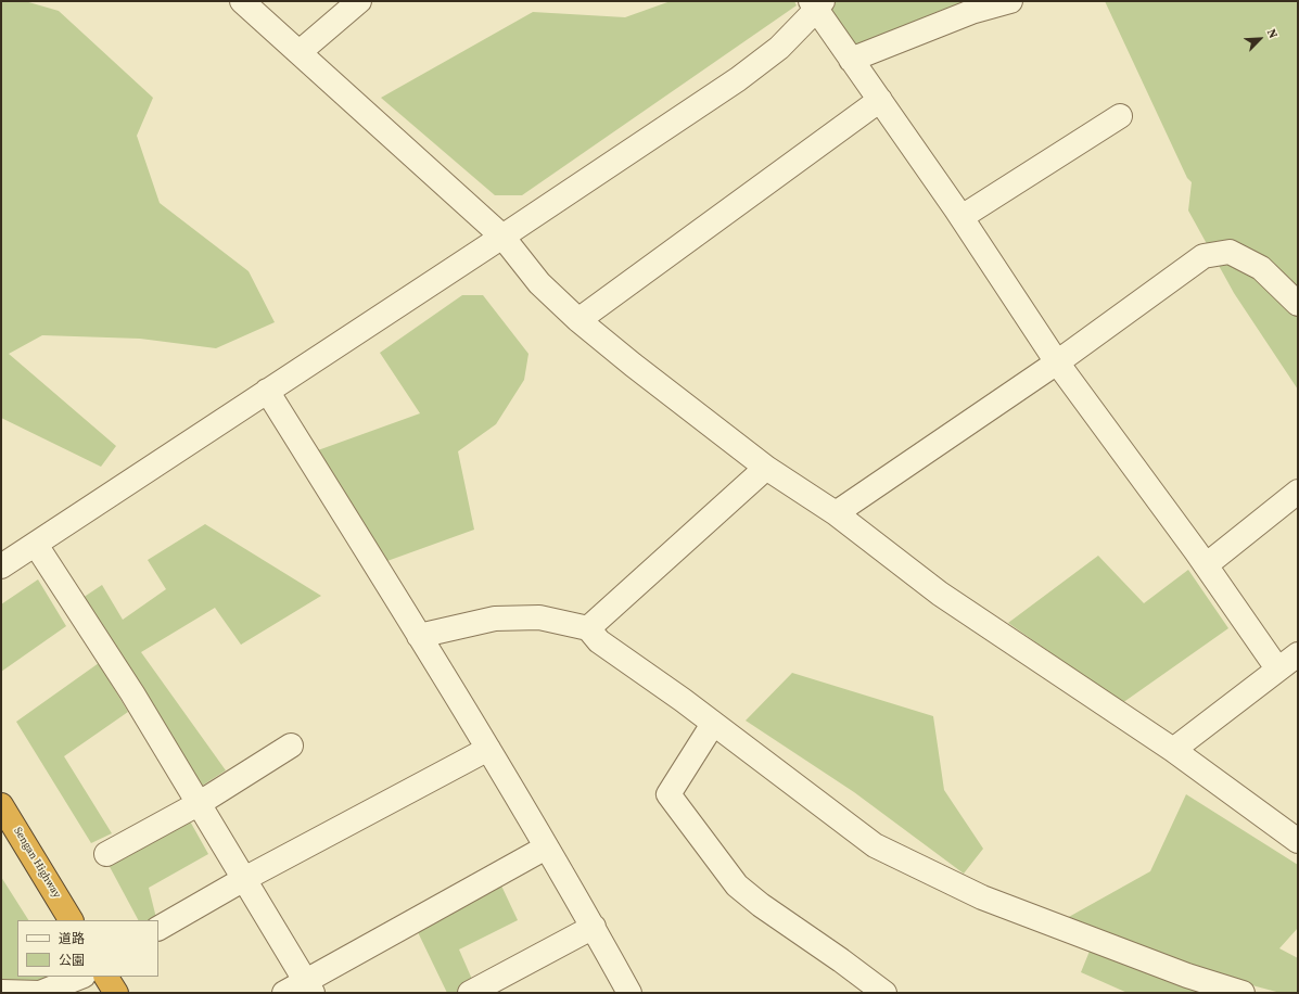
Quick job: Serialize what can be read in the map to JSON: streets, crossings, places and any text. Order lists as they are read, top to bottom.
{
  "streets": {
    "highway": ["Sengan Highway"]
  },
  "legend": ["道路", "公園"],
  "north": "top right"
}
